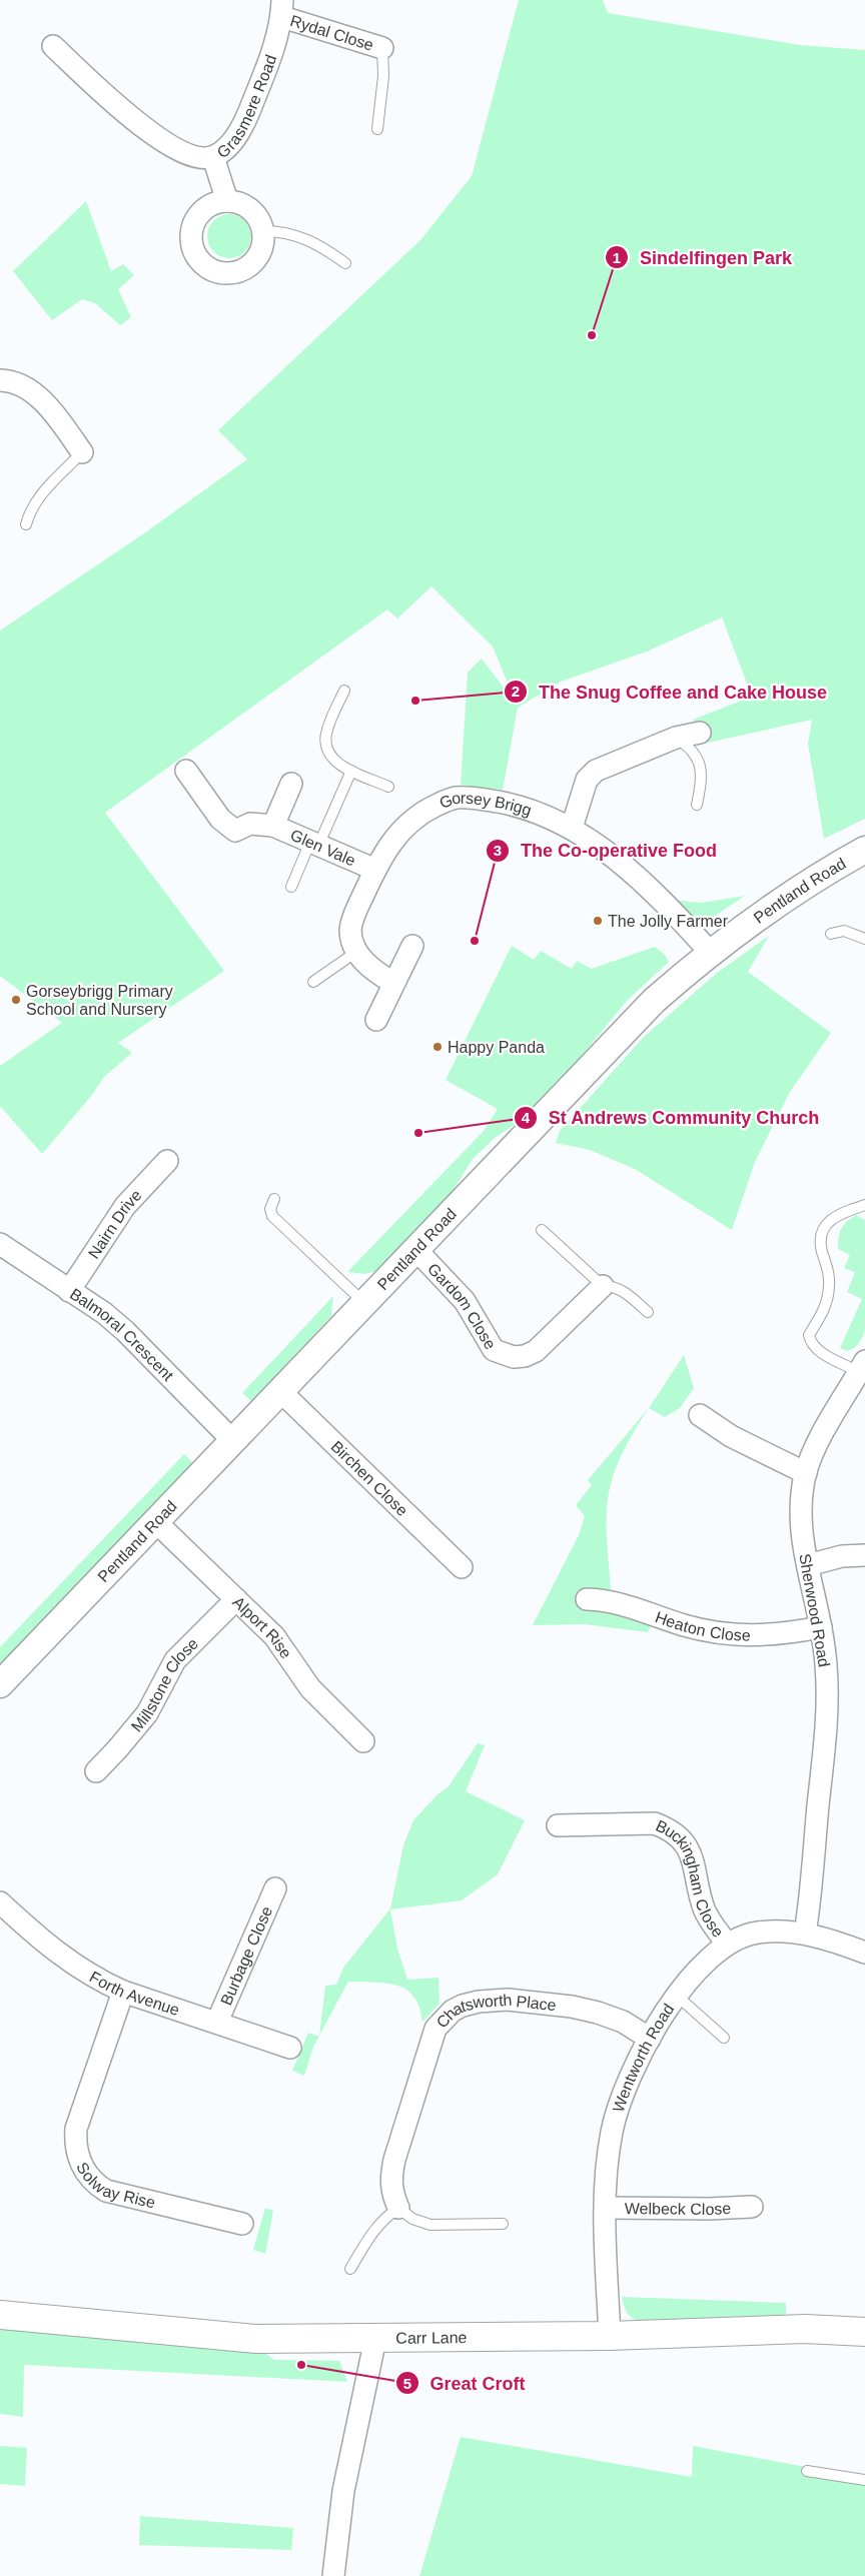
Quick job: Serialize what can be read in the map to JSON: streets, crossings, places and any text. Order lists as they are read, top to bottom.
{
  "streets": {
    "main road": ["Carr Lane"],
    "street": [
      "Rydal Close",
      "Grasmere Road",
      "Gorsey Brigg",
      "Glen Vale",
      "Pentland Road",
      "Nairn Drive",
      "Gardom Close",
      "Balmoral Crescent",
      "Birchen Close",
      "Sherwood Road",
      "Heaton Close",
      "Alport Rise",
      "Millstone Close",
      "Buckingham Close",
      "Burbage Close",
      "Forth Avenue",
      "Chatsworth Place",
      "Wentworth Road",
      "Solway Rise",
      "Welbeck Close"
    ]
  },
  "crossings": [
    ["Rydal Close", "Grasmere Road"],
    ["Gorsey Brigg", "Glen Vale"],
    ["Gorsey Brigg", "Pentland Road"],
    ["Pentland Road", "Gardom Close"],
    ["Pentland Road", "Balmoral Crescent"],
    ["Pentland Road", "Birchen Close"],
    ["Pentland Road", "Alport Rise"],
    ["Nairn Drive", "Balmoral Crescent"],
    ["Sherwood Road", "Heaton Close"],
    ["Sherwood Road", "Wentworth Road"],
    ["Alport Rise", "Millstone Close"],
    ["Buckingham Close", "Wentworth Road"],
    ["Burbage Close", "Forth Avenue"],
    ["Forth Avenue", "Solway Rise"],
    ["Chatsworth Place", "Wentworth Road"],
    ["Wentworth Road", "Welbeck Close"],
    ["Wentworth Road", "Carr Lane"]
  ],
  "places": [
    "Sindelfingen Park",
    "The Snug Coffee and Cake House",
    "The Jolly Farmer",
    "The Co-operative Food",
    "Gorseybrigg Primary School and Nursery",
    "Happy Panda",
    "St Andrews Community Church",
    "Great Croft"
  ]
}
